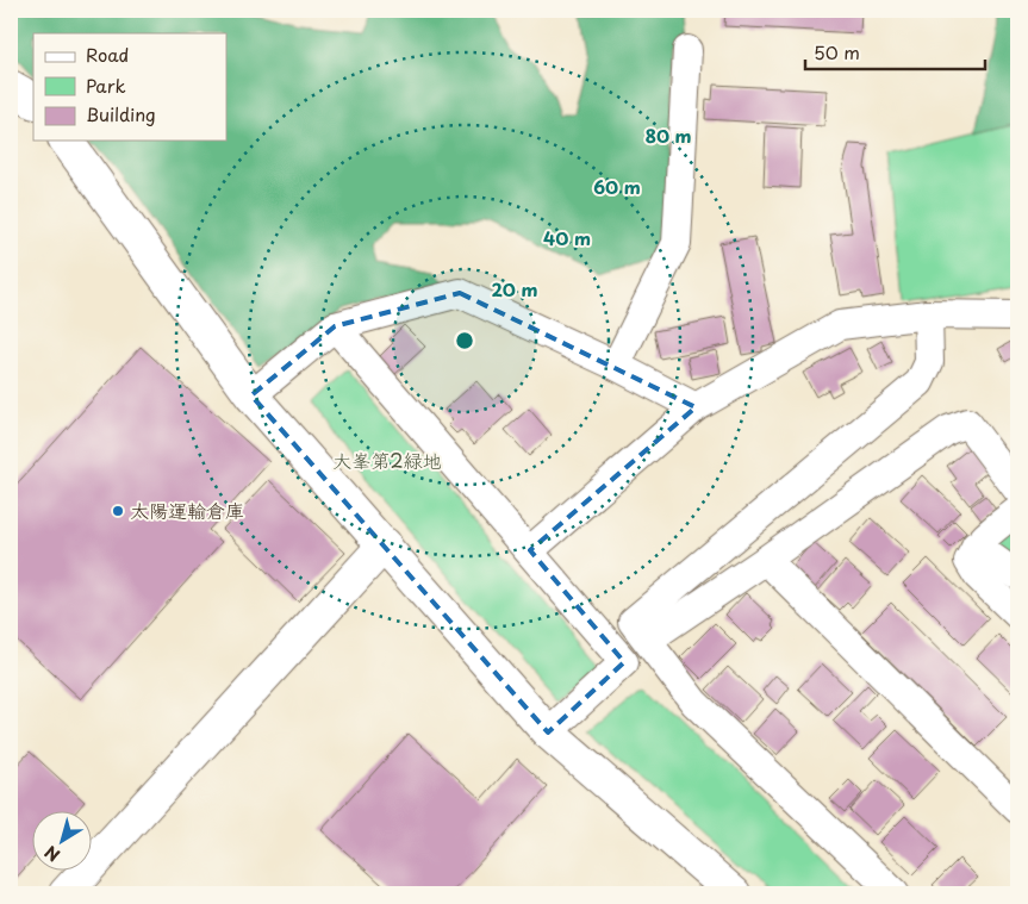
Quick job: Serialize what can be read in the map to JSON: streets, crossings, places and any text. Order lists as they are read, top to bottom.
{
  "parks": ["大峯第2緑地"],
  "places": ["太陽運輸倉庫"],
  "legend": ["Road", "Park", "Building"],
  "scale_bar": "50 m",
  "north": "bottom left",
  "rings": [
    "80 m",
    "60 m",
    "40 m",
    "20 m"
  ]
}
